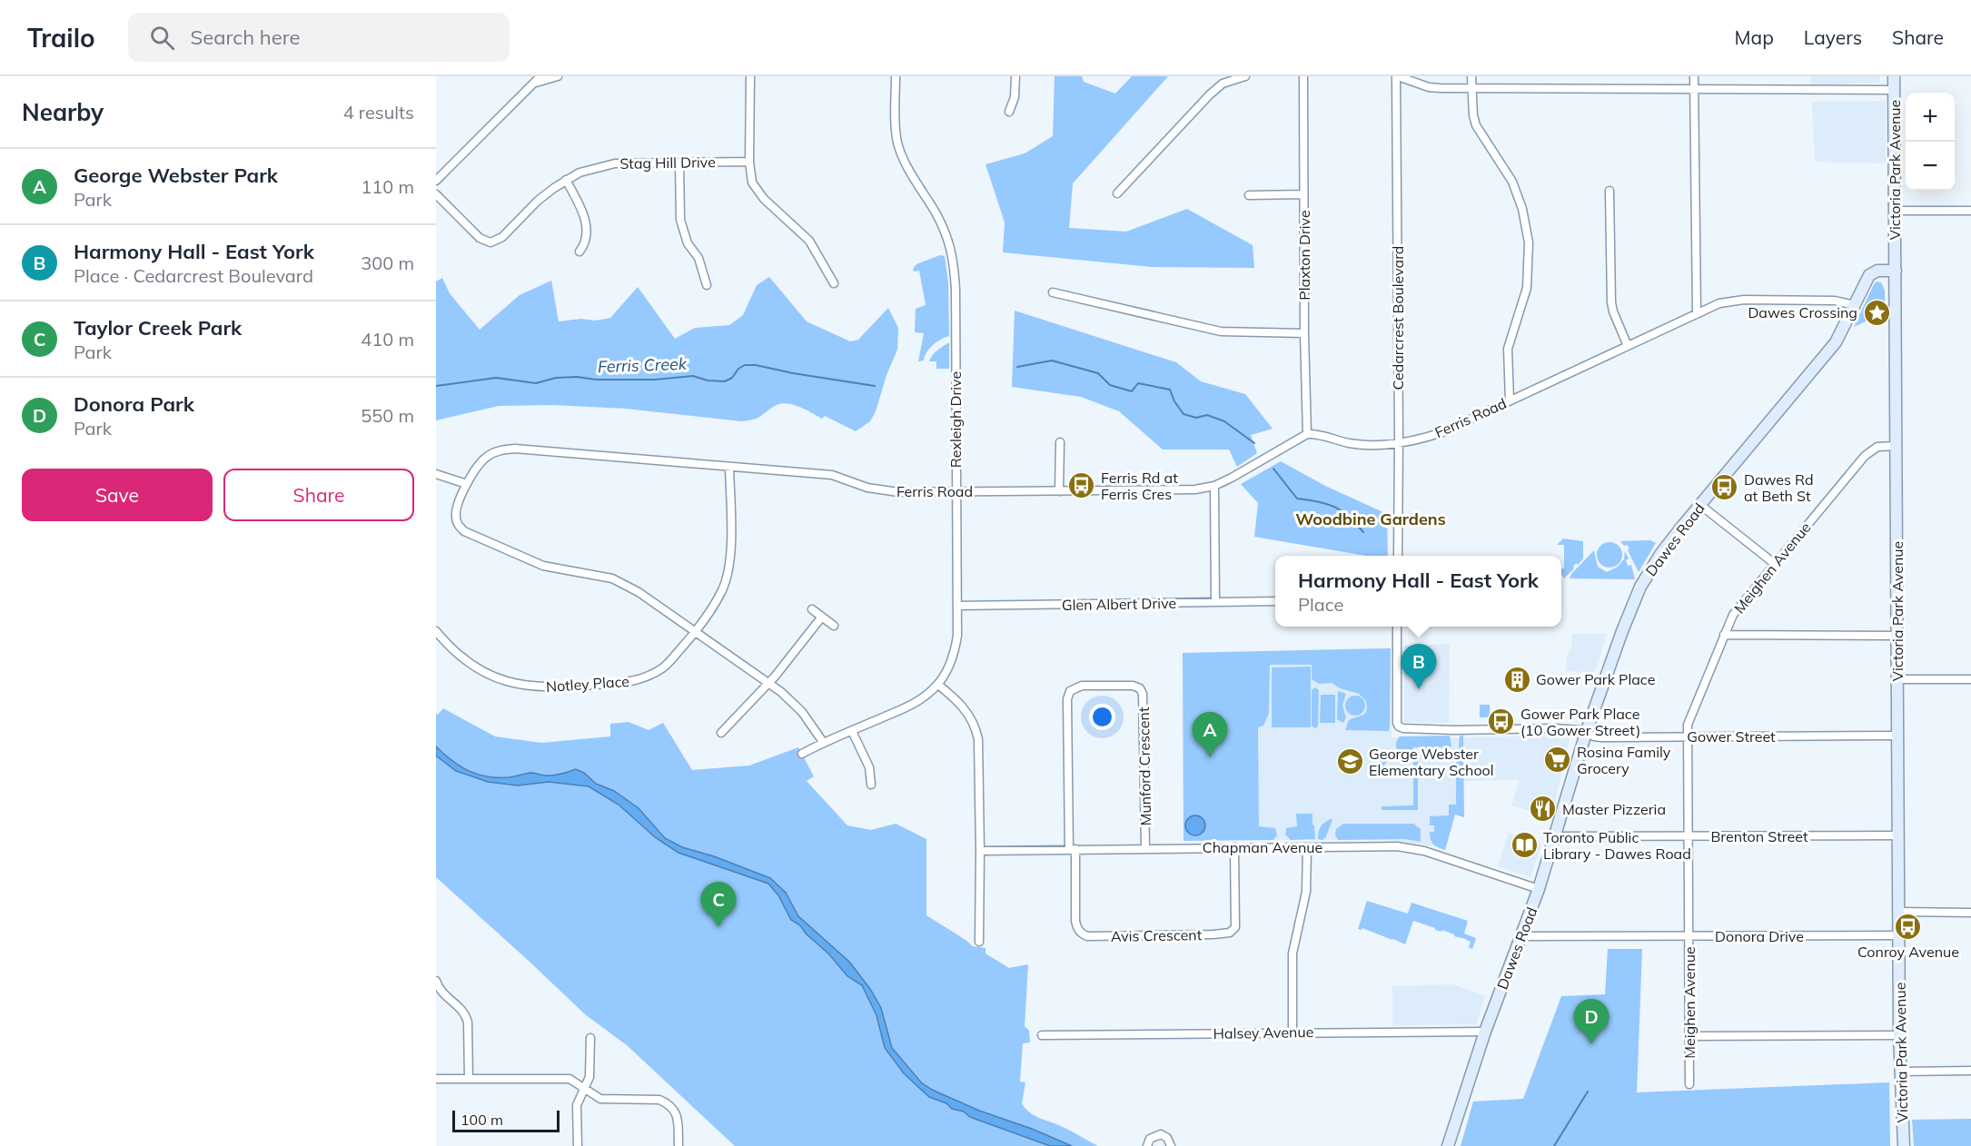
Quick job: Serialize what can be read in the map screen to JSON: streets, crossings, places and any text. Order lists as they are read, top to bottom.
{
  "streets": {
    "main road": ["Victoria Park Avenue", "Dawes Road"],
    "street": [
      "Stag Hill Drive",
      "Plaxton Drive",
      "Cedarcrest Boulevard",
      "Ferris Road",
      "Rexleigh Drive",
      "Meighen Avenue",
      "Glen Albert Drive",
      "Notley Place",
      "Gower Street",
      "Munford Crescent",
      "Brenton Street",
      "Chapman Avenue",
      "Avis Crescent",
      "Donora Drive",
      "Halsey Avenue"
    ]
  },
  "crossings": [
    ["Victoria Park Avenue", "Dawes Road"],
    ["Victoria Park Avenue", "Meighen Avenue"],
    ["Victoria Park Avenue", "Gower Street"],
    ["Victoria Park Avenue", "Brenton Street"],
    ["Victoria Park Avenue", "Donora Drive"],
    ["Plaxton Drive", "Ferris Road"],
    ["Cedarcrest Boulevard", "Ferris Road"],
    ["Ferris Road", "Rexleigh Drive"],
    ["Ferris Road", "Dawes Road"],
    ["Ferris Road", "Notley Place"],
    ["Rexleigh Drive", "Glen Albert Drive"],
    ["Dawes Road", "Gower Street"],
    ["Dawes Road", "Brenton Street"],
    ["Dawes Road", "Chapman Avenue"],
    ["Dawes Road", "Donora Drive"],
    ["Dawes Road", "Halsey Avenue"],
    ["Meighen Avenue", "Gower Street"],
    ["Meighen Avenue", "Brenton Street"],
    ["Meighen Avenue", "Donora Drive"],
    ["Munford Crescent", "Chapman Avenue"],
    ["Munford Crescent", "Avis Crescent"],
    ["Chapman Avenue", "Avis Crescent"]
  ],
  "districts": ["Woodbine Gardens"],
  "water": ["Ferris Creek"],
  "places": {
    "place": ["Dawes Crossing"],
    "bus stop": [
      "Ferris Rd at Ferris Cres",
      "Dawes Rd at Beth St",
      "Gower Park Place (10 Gower Street)",
      "Conroy Avenue"
    ],
    "building": ["Gower Park Place"],
    "supermarket": ["Rosina Family Grocery"],
    "school or university": ["George Webster Elementary School"],
    "restaurant": ["Master Pizzeria"],
    "library": ["Toronto Public Library - Dawes Road"]
  },
  "scale_bar": "100 m",
  "page": {
    "header": "Trailo",
    "search": "Search here",
    "nav": ["Map", "Layers", "Share"],
    "heading": ["Nearby", "4 results"],
    "map_buttons": ["+", "−"],
    "list": [
      {
        "mark": "A",
        "name": "George Webster Park",
        "note": "Park",
        "value": "110 m"
      },
      {
        "mark": "B",
        "name": "Harmony Hall - East York",
        "note": "Place · Cedarcrest Boulevard",
        "value": "300 m"
      },
      {
        "mark": "C",
        "name": "Taylor Creek Park",
        "note": "Park",
        "value": "410 m"
      },
      {
        "mark": "D",
        "name": "Donora Park",
        "note": "Park",
        "value": "550 m"
      }
    ],
    "buttons": ["Save", "Share"],
    "popup": ["Harmony Hall - East York", "Place"],
    "pins": [
      "B",
      "A",
      "C",
      "D"
    ],
    "scale": "100 m"
  }
}
